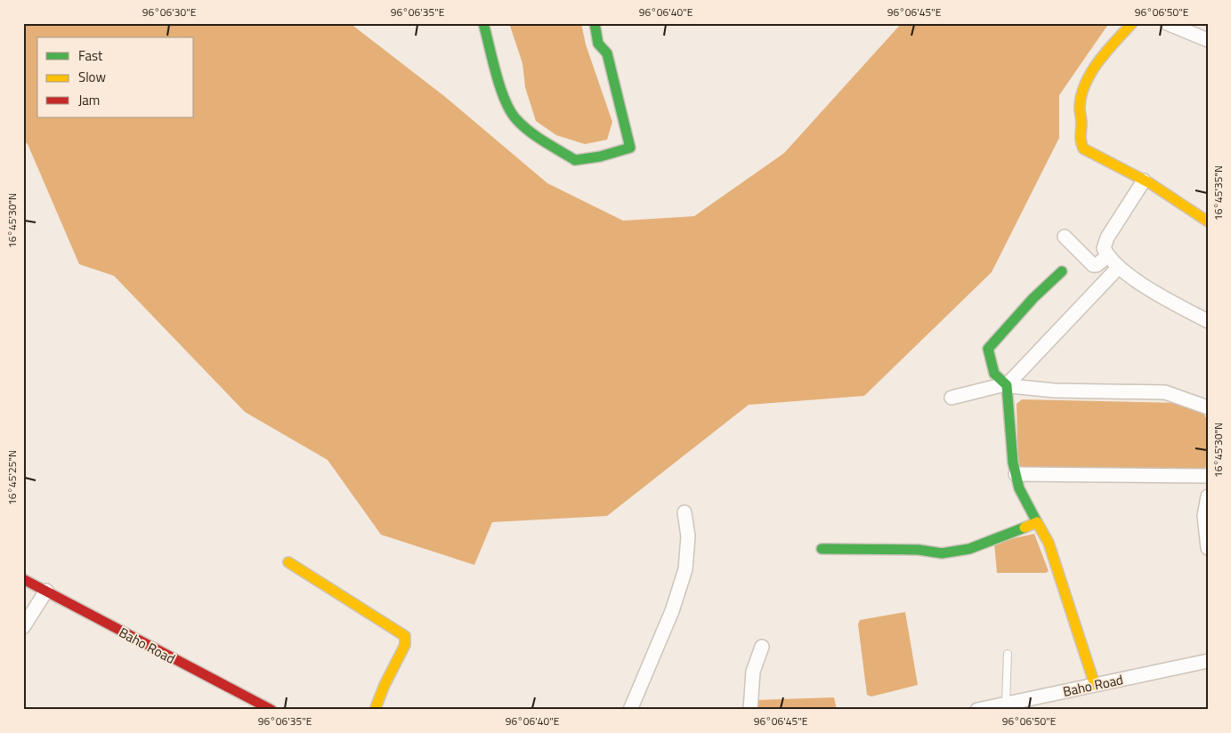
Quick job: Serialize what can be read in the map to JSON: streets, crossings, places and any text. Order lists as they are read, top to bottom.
{
  "streets": {
    "street": ["Baho Road"]
  },
  "legend": ["Fast", "Slow", "Jam"],
  "coordinates": [
    "96°06'30\"E",
    "96°06'35\"E",
    "96°06'40\"E",
    "96°06'45\"E",
    "96°06'50\"E",
    "16°45'35\"N",
    "16°45'30\"N",
    "16°45'25\"N"
  ]
}
